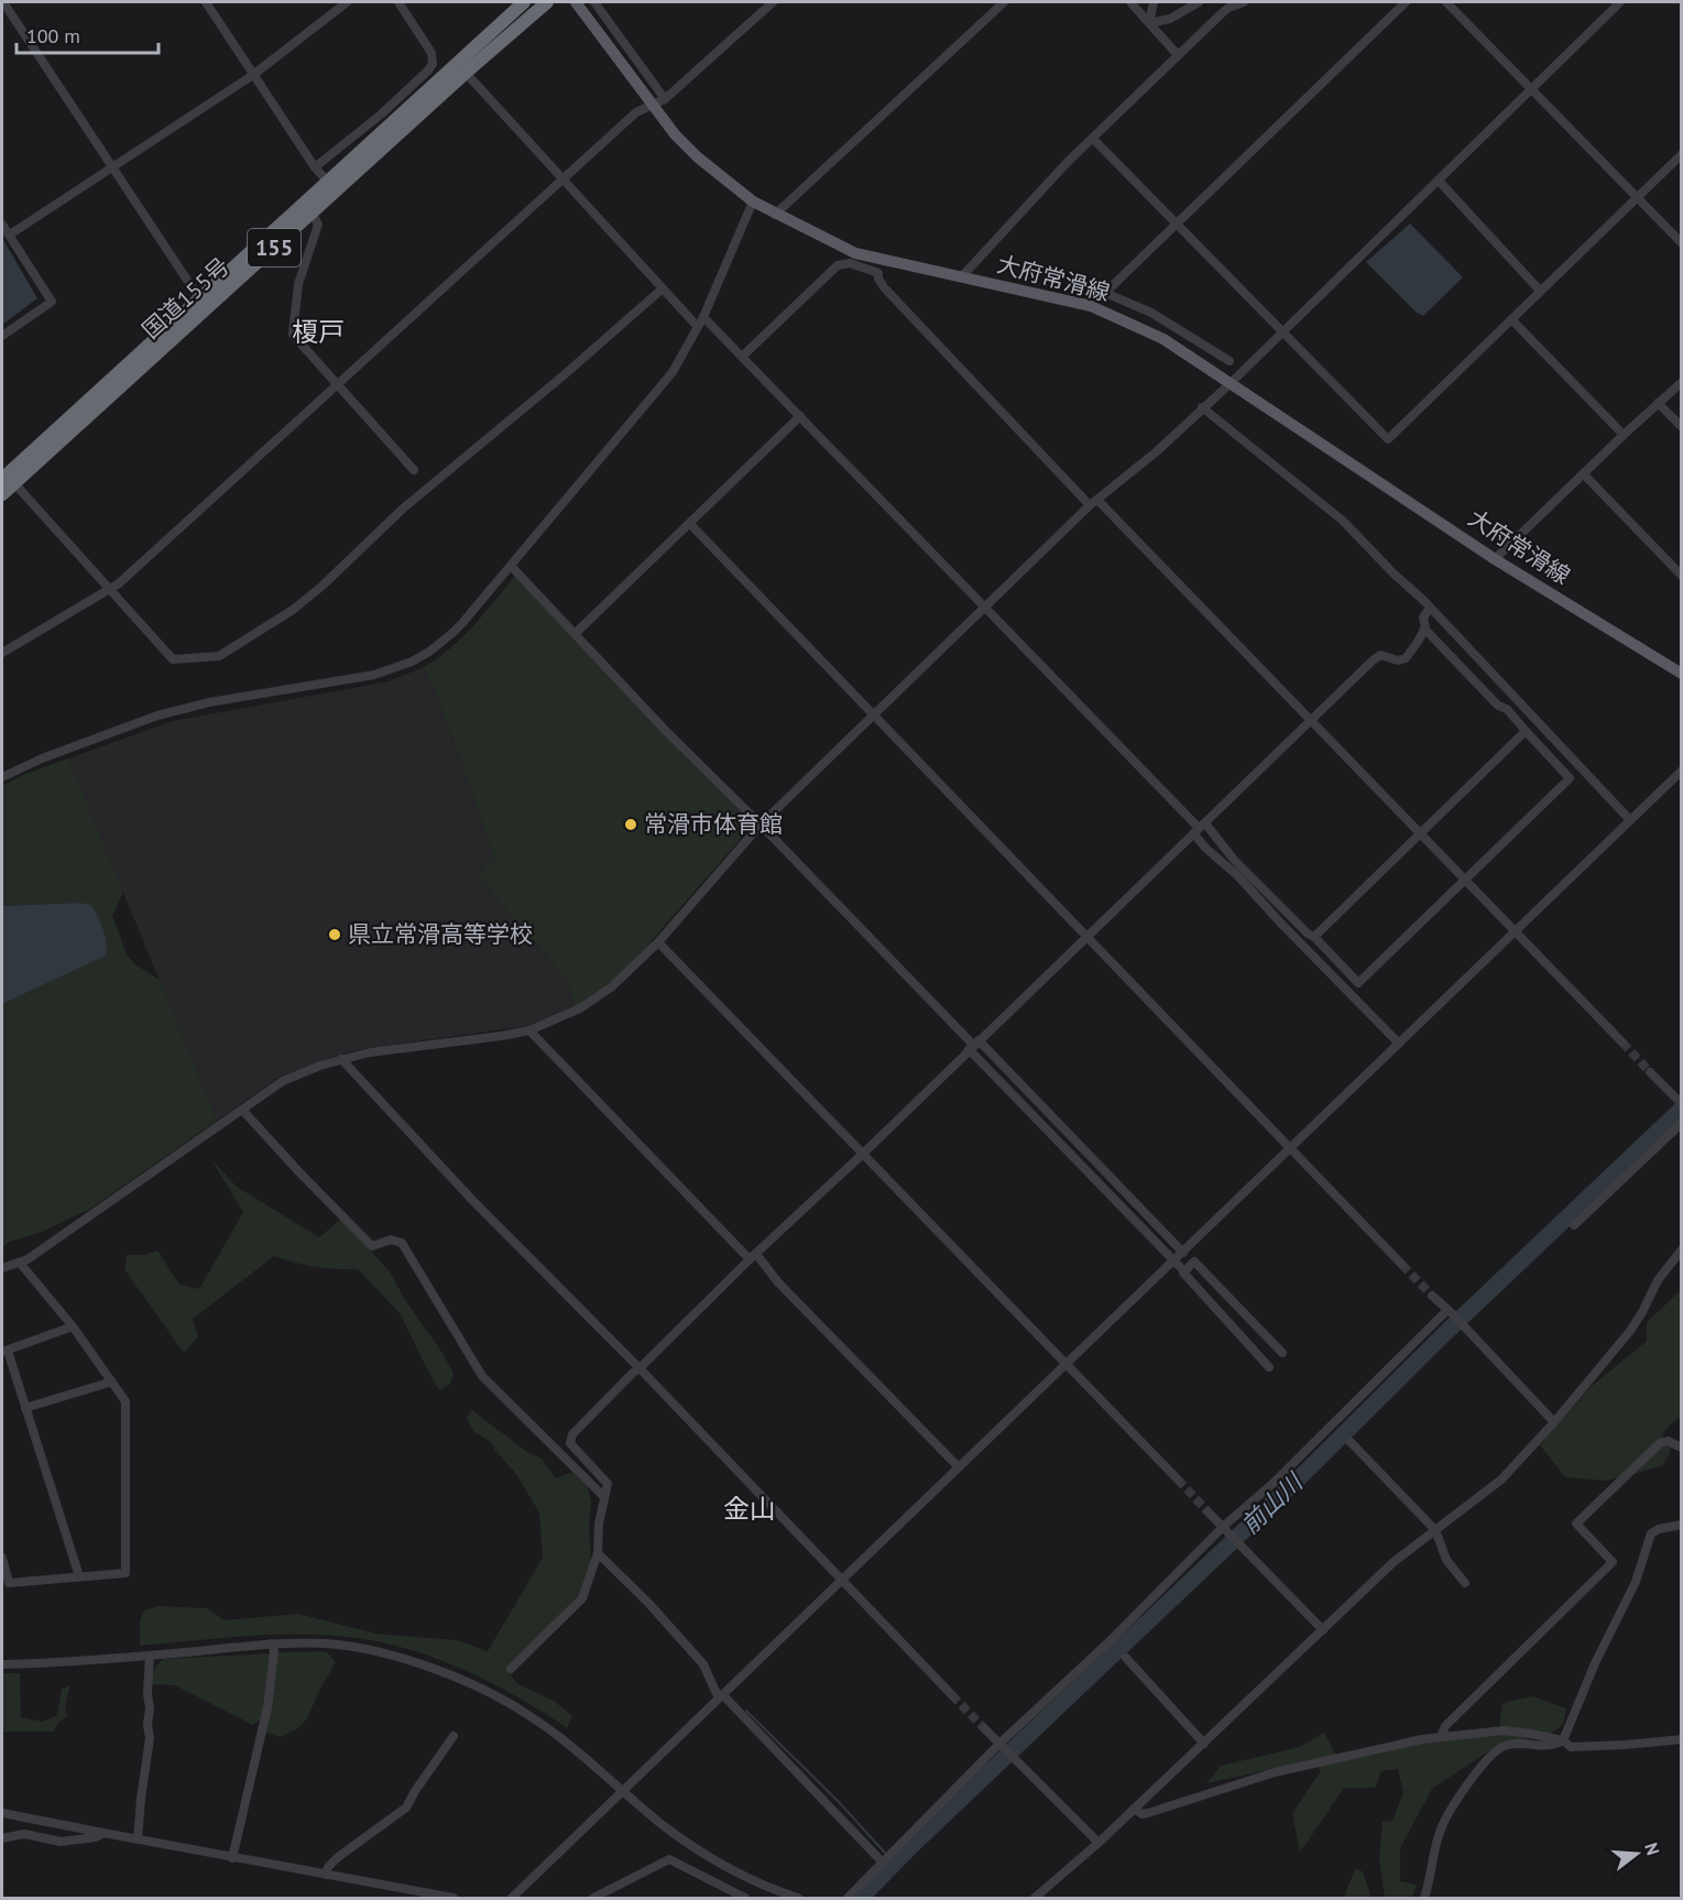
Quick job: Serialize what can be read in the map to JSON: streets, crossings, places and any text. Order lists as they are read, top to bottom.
{
  "streets": {
    "highway": ["155", "国道155号"],
    "main road": ["大府常滑線"]
  },
  "districts": ["榎戸", "金山"],
  "water": ["前山川"],
  "places": ["常滑市体育館", "県立常滑高等学校"],
  "scale_bar": "100 m",
  "north": "right"
}
